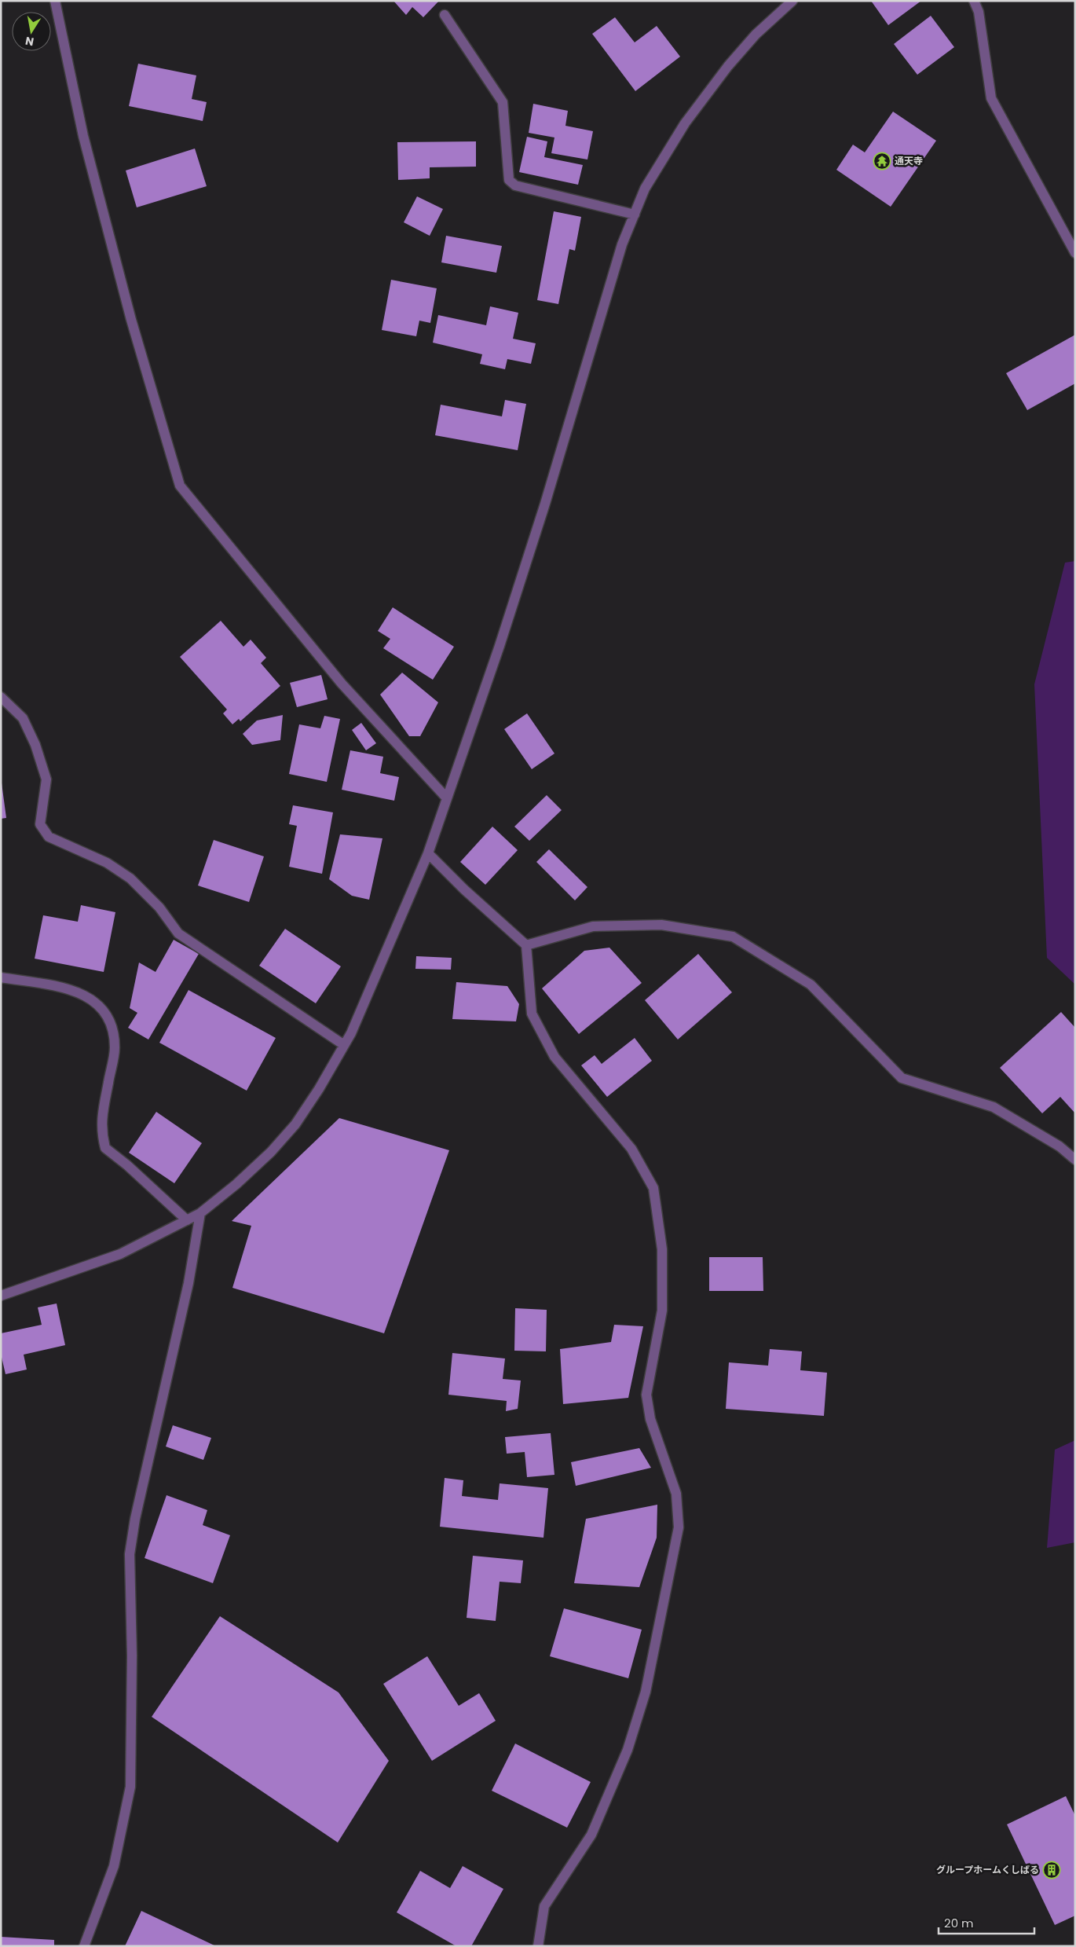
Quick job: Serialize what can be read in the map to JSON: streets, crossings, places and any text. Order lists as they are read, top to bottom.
{
  "places": {
    "temple": ["通天寺"],
    "building": ["グループホームくしばる"]
  },
  "scale_bar": "20 m",
  "north": "bottom"
}
